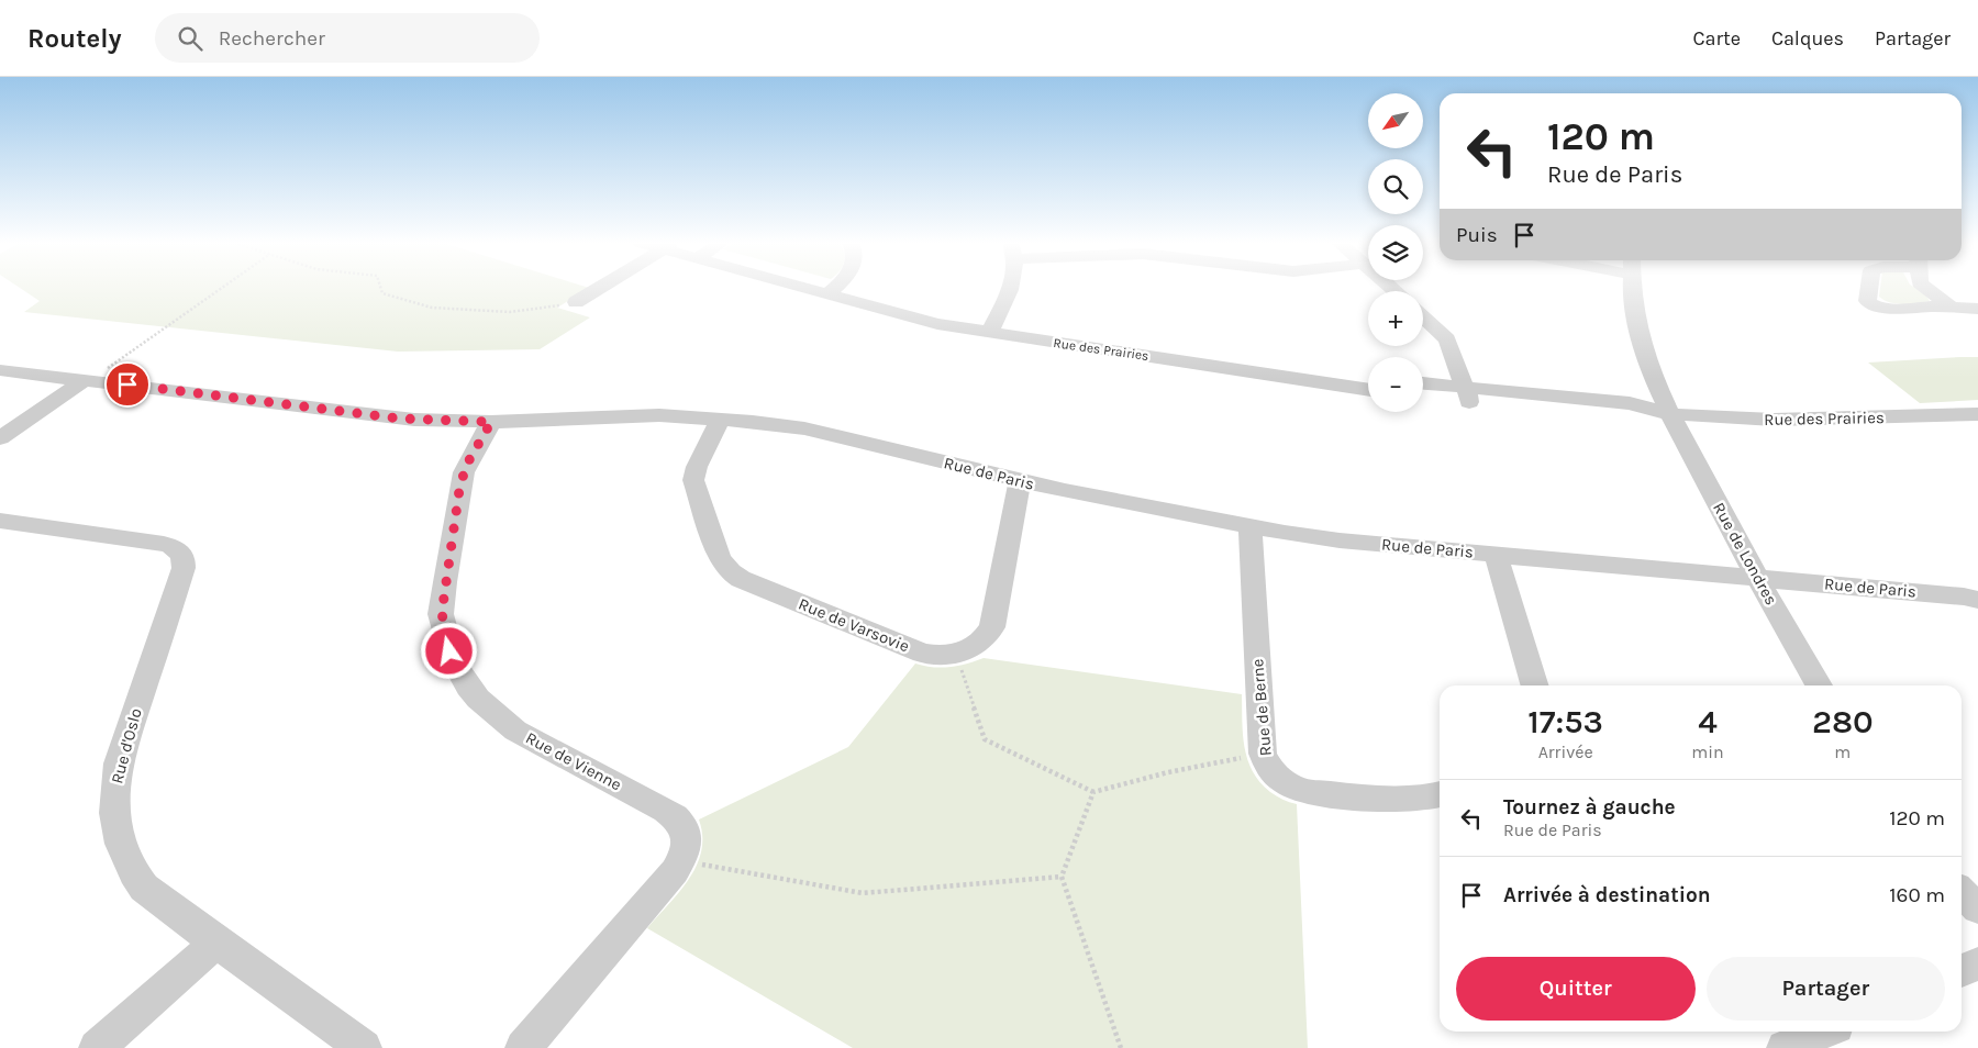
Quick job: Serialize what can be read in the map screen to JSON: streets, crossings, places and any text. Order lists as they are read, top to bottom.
{
  "streets": {
    "street": [
      "Rue des Prairies",
      "Rue de Paris",
      "Rue de Londres",
      "Rue de Varsovie",
      "Rue de Berne",
      "Rue d'Oslo",
      "Rue de Vienne"
    ]
  },
  "crossings": [
    ["Rue des Prairies", "Rue de Londres"],
    ["Rue de Paris", "Rue de Londres"],
    ["Rue de Paris", "Rue de Varsovie"],
    ["Rue de Paris", "Rue de Berne"],
    ["Rue de Paris", "Rue de Vienne"]
  ],
  "north": "bottom left",
  "page": {
    "header": "Routely",
    "search": "Rechercher",
    "nav": ["Carte", "Calques", "Partager"],
    "map_buttons": ["+", "−"],
    "turn": ["120 m", "Rue de Paris"],
    "then": "Puis",
    "eta": [
      "17:53",
      "Arrivée",
      "4",
      "min",
      "280",
      "m"
    ],
    "list": [
      {
        "name": "Tournez à gauche",
        "note": "Rue de Paris",
        "value": "120 m"
      },
      {
        "name": "Arrivée à destination",
        "value": "160 m"
      }
    ],
    "buttons": ["Quitter", "Partager"]
  }
}
